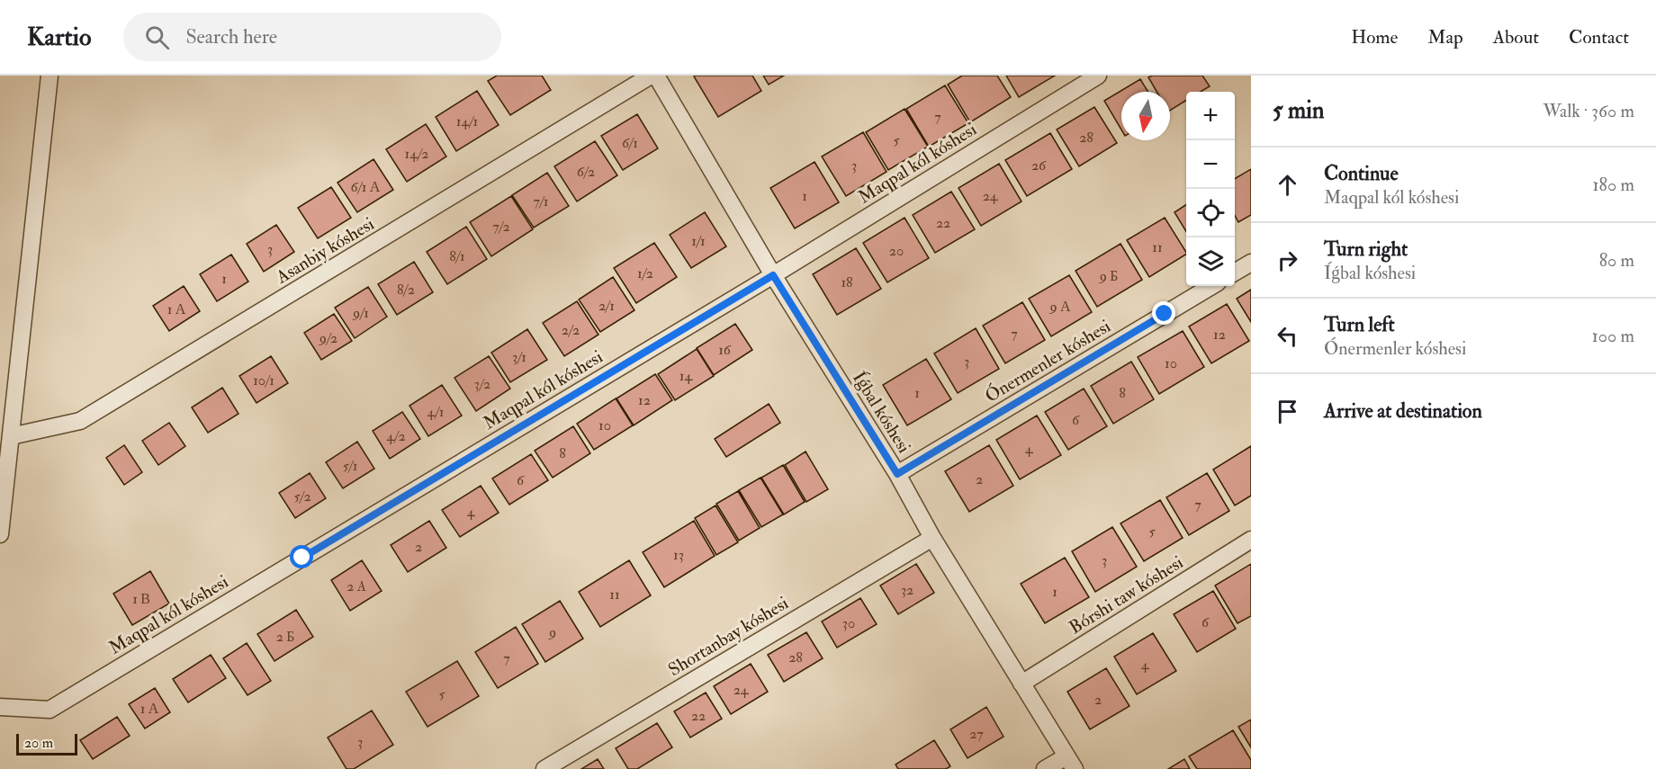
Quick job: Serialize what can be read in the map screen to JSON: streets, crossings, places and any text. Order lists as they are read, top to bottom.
{
  "streets": {
    "street": [
      "Maqpal kól kóshesi",
      "Asanbiy kóshesi",
      "Ónermenler kóshesi",
      "Íǵbal kóshesi",
      "Bórshi taw kóshesi",
      "Shortanbay kóshesi"
    ]
  },
  "crossings": [
    ["Maqpal kól kóshesi", "Íǵbal kóshesi"],
    ["Ónermenler kóshesi", "Íǵbal kóshesi"],
    ["Íǵbal kóshesi", "Bórshi taw kóshesi"],
    ["Íǵbal kóshesi", "Shortanbay kóshesi"]
  ],
  "house_numbers": [
    "7",
    "14/1",
    "28",
    "5",
    "6/1",
    "14/2",
    "3",
    "26",
    "6/2",
    "6/1 А",
    "1",
    "24",
    "7/1",
    "22",
    "7/2",
    "1/1",
    "11",
    "3",
    "20",
    "8/1",
    "1/2",
    "9 Б",
    "1",
    "18",
    "8/2",
    "2/1",
    "9 А",
    "1 А",
    "9/1",
    "2/2",
    "7",
    "12",
    "9/2",
    "16",
    "3/1",
    "3",
    "10",
    "14",
    "10/1",
    "3/2",
    "1",
    "8",
    "12",
    "4/1",
    "6",
    "10",
    "4/2",
    "4",
    "8",
    "5/1",
    "2",
    "6",
    "5/2",
    "7",
    "4",
    "5",
    "2",
    "13",
    "3",
    "2 A",
    "32",
    "1",
    "11",
    "1 В",
    "6",
    "30",
    "9",
    "2 Б",
    "28",
    "7",
    "4",
    "24",
    "5",
    "2",
    "1 А",
    "22",
    "27",
    "3"
  ],
  "scale_bar": "20 m",
  "north": "bottom",
  "page": {
    "header": "Kartio",
    "search": "Search here",
    "nav": [
      "Home",
      "Map",
      "About",
      "Contact"
    ],
    "heading": ["5 min", "Walk · 360 m"],
    "map_buttons": ["+", "−"],
    "list": [
      ["Continue", "Maqpal kól kóshesi", "180 m"],
      ["Turn right", "Íǵbal kóshesi", "80 m"],
      ["Turn left", "Ónermenler kóshesi", "100 m"],
      "Arrive at destination"
    ],
    "scale": "20 m"
  }
}
